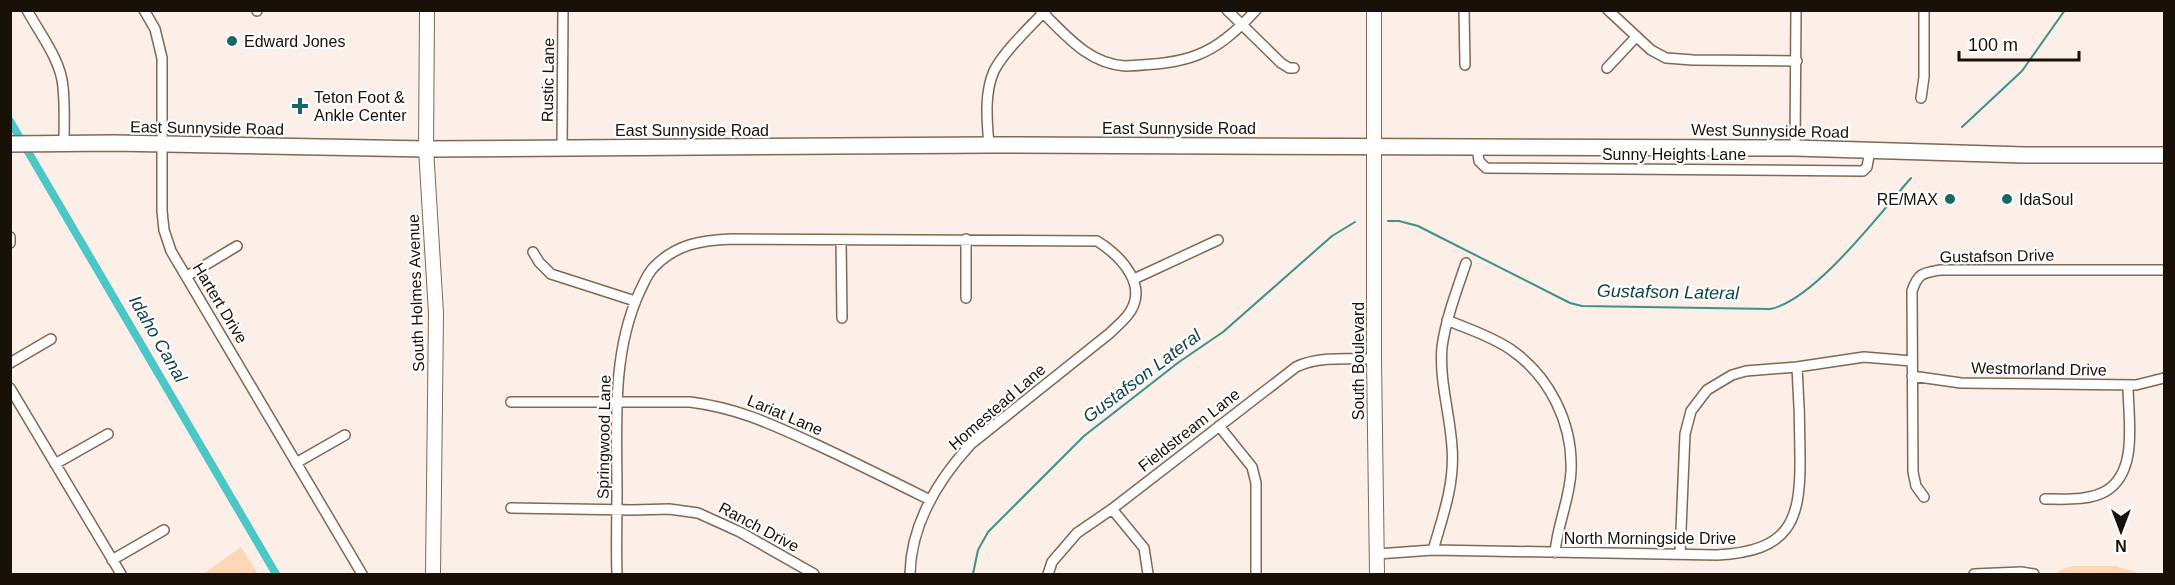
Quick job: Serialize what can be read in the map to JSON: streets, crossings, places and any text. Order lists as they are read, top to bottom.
{
  "streets": {
    "main road": ["East Sunnyside Road", "West Sunnyside Road"],
    "street": [
      "Rustic Lane",
      "Sunny Heights Lane",
      "Gustafson Drive",
      "South Holmes Avenue",
      "Hartert Drive",
      "South Boulevard",
      "Westmorland Drive",
      "Homestead Lane",
      "Lariat Lane",
      "Fieldstream Lane",
      "Springwood Lane",
      "Ranch Drive",
      "North Morningside Drive"
    ]
  },
  "crossings": [
    ["Rustic Lane", "East Sunnyside Road"],
    ["East Sunnyside Road", "West Sunnyside Road"],
    ["East Sunnyside Road", "South Holmes Avenue"],
    ["East Sunnyside Road", "Hartert Drive"],
    ["East Sunnyside Road", "South Boulevard"],
    ["West Sunnyside Road", "Sunny Heights Lane"],
    ["West Sunnyside Road", "South Boulevard"],
    ["South Boulevard", "Fieldstream Lane"],
    ["South Boulevard", "North Morningside Drive"],
    ["Homestead Lane", "Lariat Lane"],
    ["Homestead Lane", "Springwood Lane"],
    ["Lariat Lane", "Springwood Lane"],
    ["Springwood Lane", "Ranch Drive"]
  ],
  "water": ["Gustafson Lateral", "Idaho Canal"],
  "places": {
    "other": ["Edward Jones", "RE/MAX", "IdaSoul"],
    "health": ["Teton Foot & Ankle Center"]
  },
  "scale_bar": "100 m",
  "north": "bottom"
}
